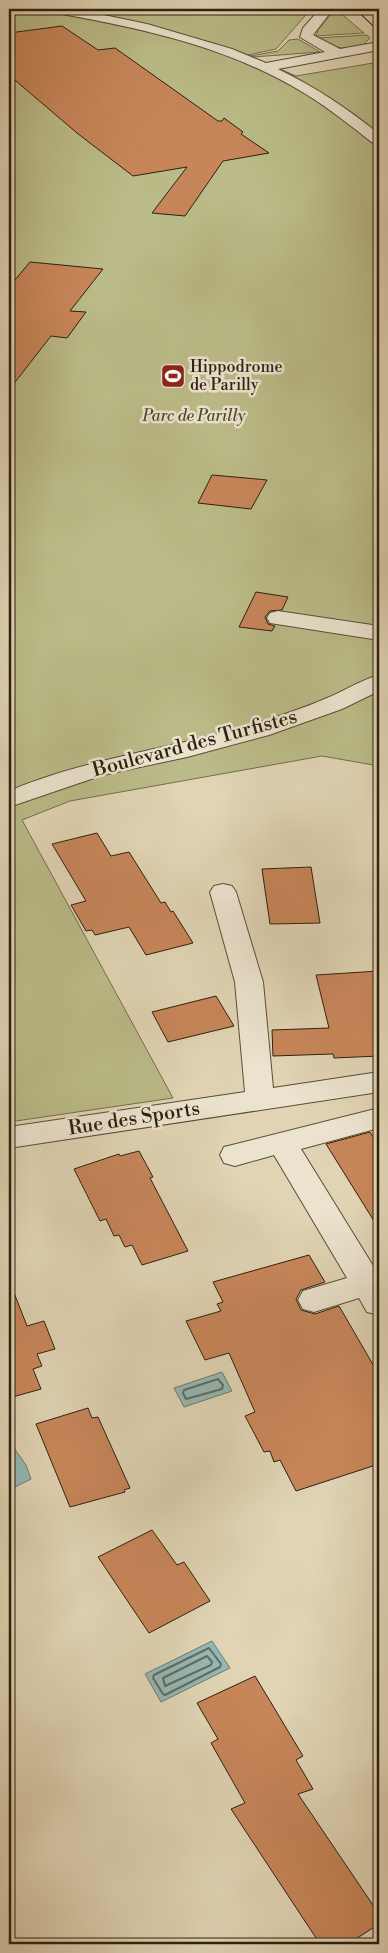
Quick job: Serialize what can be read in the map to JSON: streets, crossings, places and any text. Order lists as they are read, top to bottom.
{
  "streets": {
    "street": ["Boulevard des Turfistes", "Rue des Sports"]
  },
  "parks": ["Parc de Parilly"],
  "places": {
    "sports": ["Hippodrome de Parilly"]
  }
}
